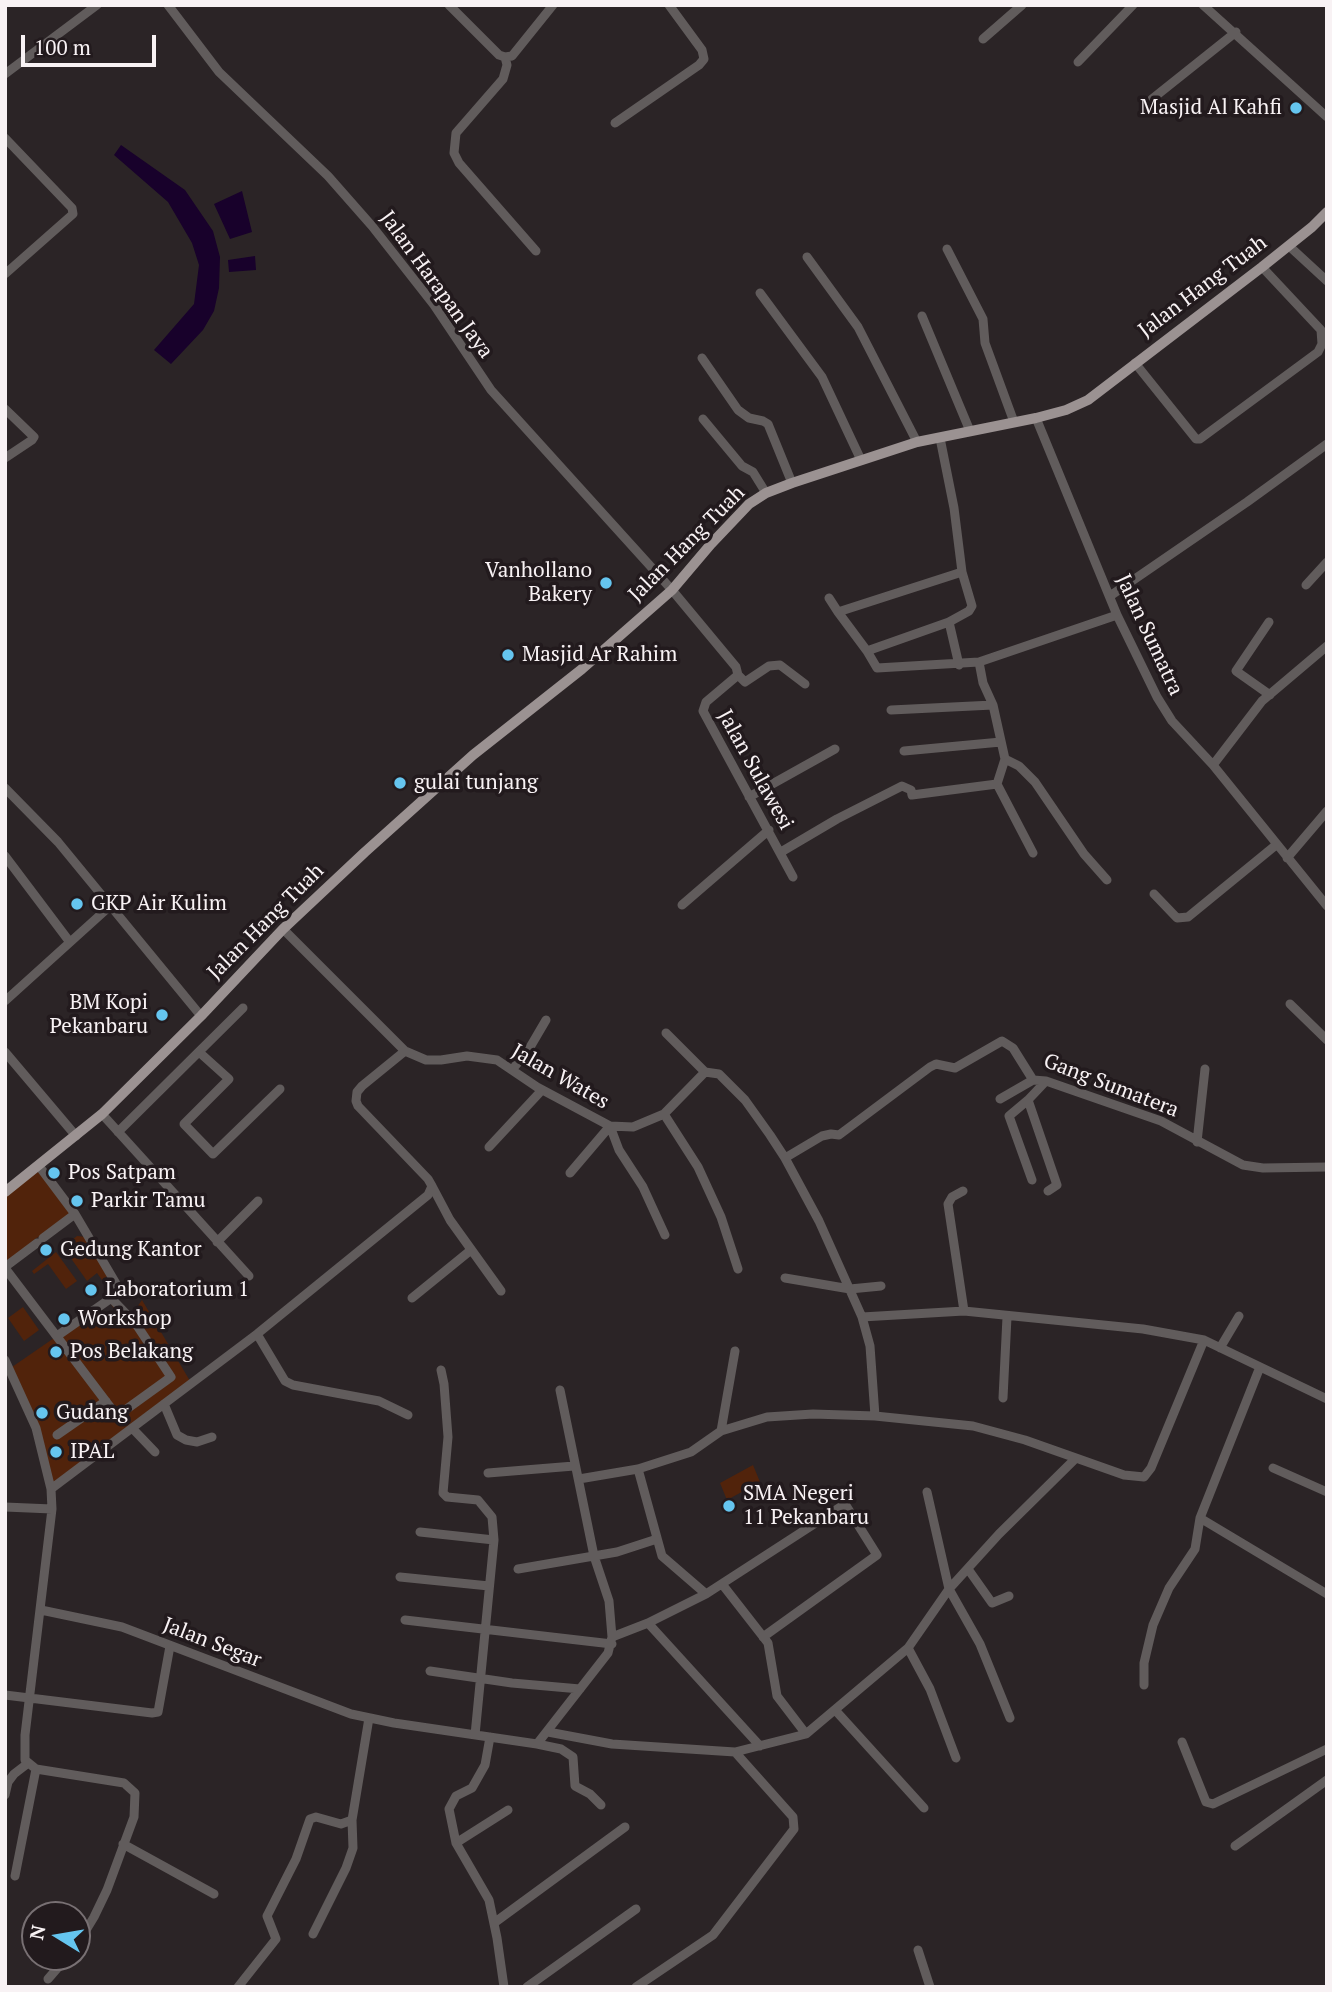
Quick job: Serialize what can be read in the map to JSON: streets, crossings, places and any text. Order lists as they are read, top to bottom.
{
  "streets": {
    "main road": ["Jalan Hang Tuah"],
    "street": [
      "Jalan Harapan Jaya",
      "Jalan Sumatra",
      "Jalan Sulawesi",
      "Jalan Wates",
      "Gang Sumatera",
      "Jalan Segar"
    ]
  },
  "crossings": [
    ["Jalan Harapan Jaya", "Jalan Hang Tuah"],
    ["Jalan Harapan Jaya", "Jalan Sulawesi"],
    ["Jalan Hang Tuah", "Jalan Sumatra"],
    ["Jalan Hang Tuah", "Jalan Sulawesi"],
    ["Jalan Hang Tuah", "Jalan Wates"]
  ],
  "places": [
    "Masjid Al Kahfi",
    "Vanhollano Bakery",
    "Masjid Ar Rahim",
    "gulai tunjang",
    "GKP Air Kulim",
    "BM Kopi Pekanbaru",
    "Pos Satpam",
    "Parkir Tamu",
    "Gedung Kantor",
    "Laboratorium 1",
    "Workshop",
    "Pos Belakang",
    "Gudang",
    "IPAL",
    "SMA Negeri 11 Pekanbaru"
  ],
  "scale_bar": "100 m",
  "north": "left"
}
